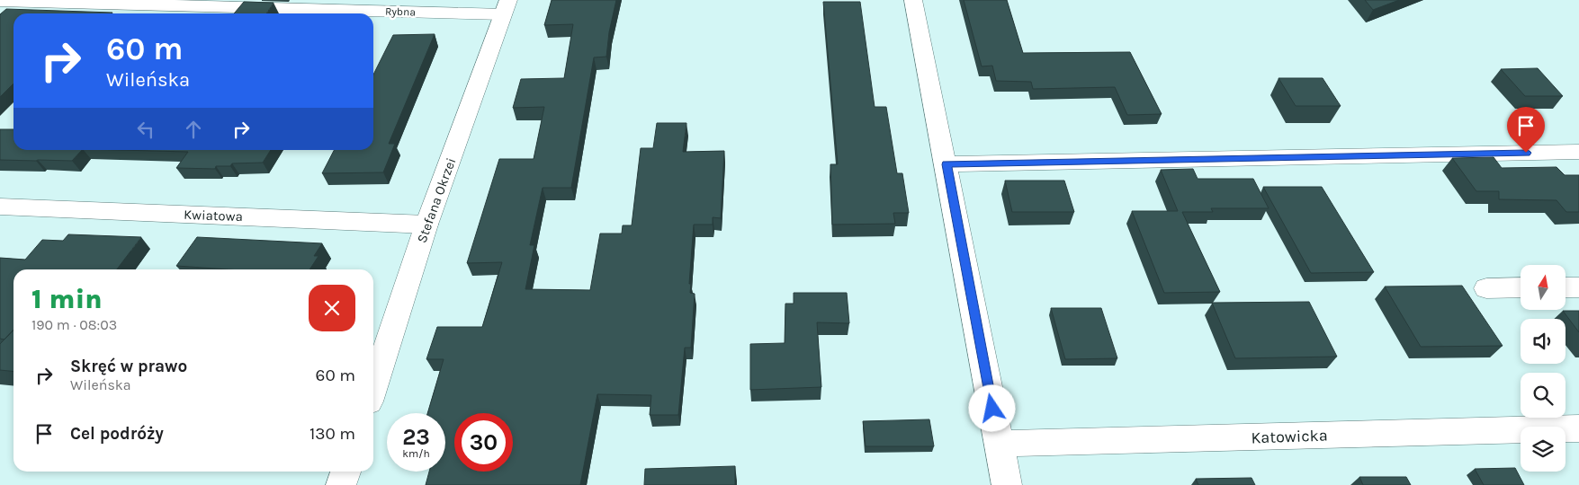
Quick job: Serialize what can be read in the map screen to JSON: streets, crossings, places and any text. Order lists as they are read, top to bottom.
{
  "streets": {
    "street": [
      "Rybna",
      "Stefana Okrzei",
      "Kwiatowa",
      "Katowicka"
    ]
  },
  "crossings": [
    ["Rybna", "Stefana Okrzei"],
    ["Stefana Okrzei", "Kwiatowa"]
  ],
  "north": "top",
  "page": {
    "turn": ["60 m", "Wileńska"],
    "heading": ["1 min", "190 m · 08:03"],
    "list": [
      {
        "name": "Skręć w prawo",
        "note": "Wileńska",
        "value": "60 m"
      },
      {
        "name": "Cel podróży",
        "value": "130 m"
      }
    ],
    "speed": "23 km/h",
    "limit": "30"
  }
}
